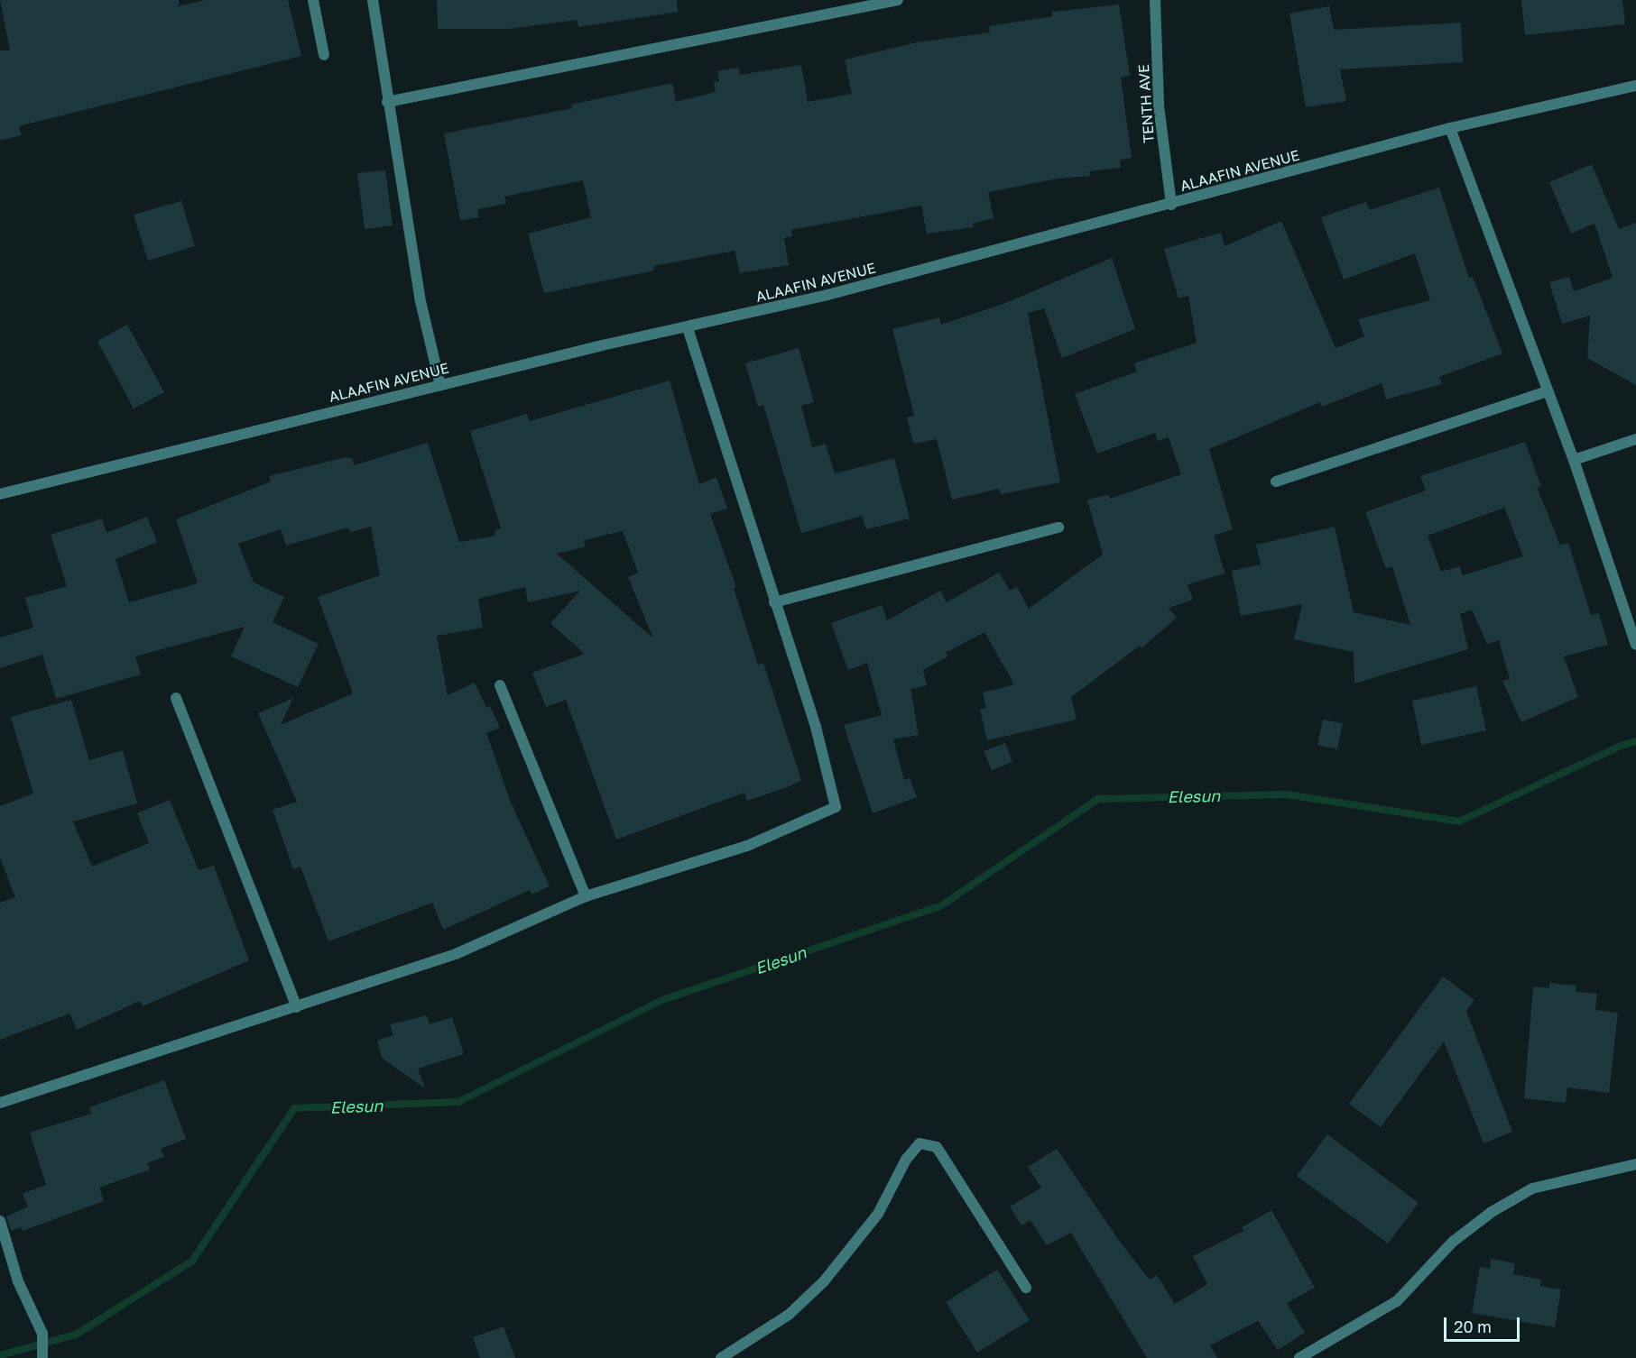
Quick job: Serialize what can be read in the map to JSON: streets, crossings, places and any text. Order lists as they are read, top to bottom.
{
  "streets": {
    "street": ["TENTH AVE", "ALAAFIN AVENUE"]
  },
  "crossings": [
    ["TENTH AVE", "ALAAFIN AVENUE"]
  ],
  "water": ["Elesun"],
  "scale_bar": "20 m"
}
